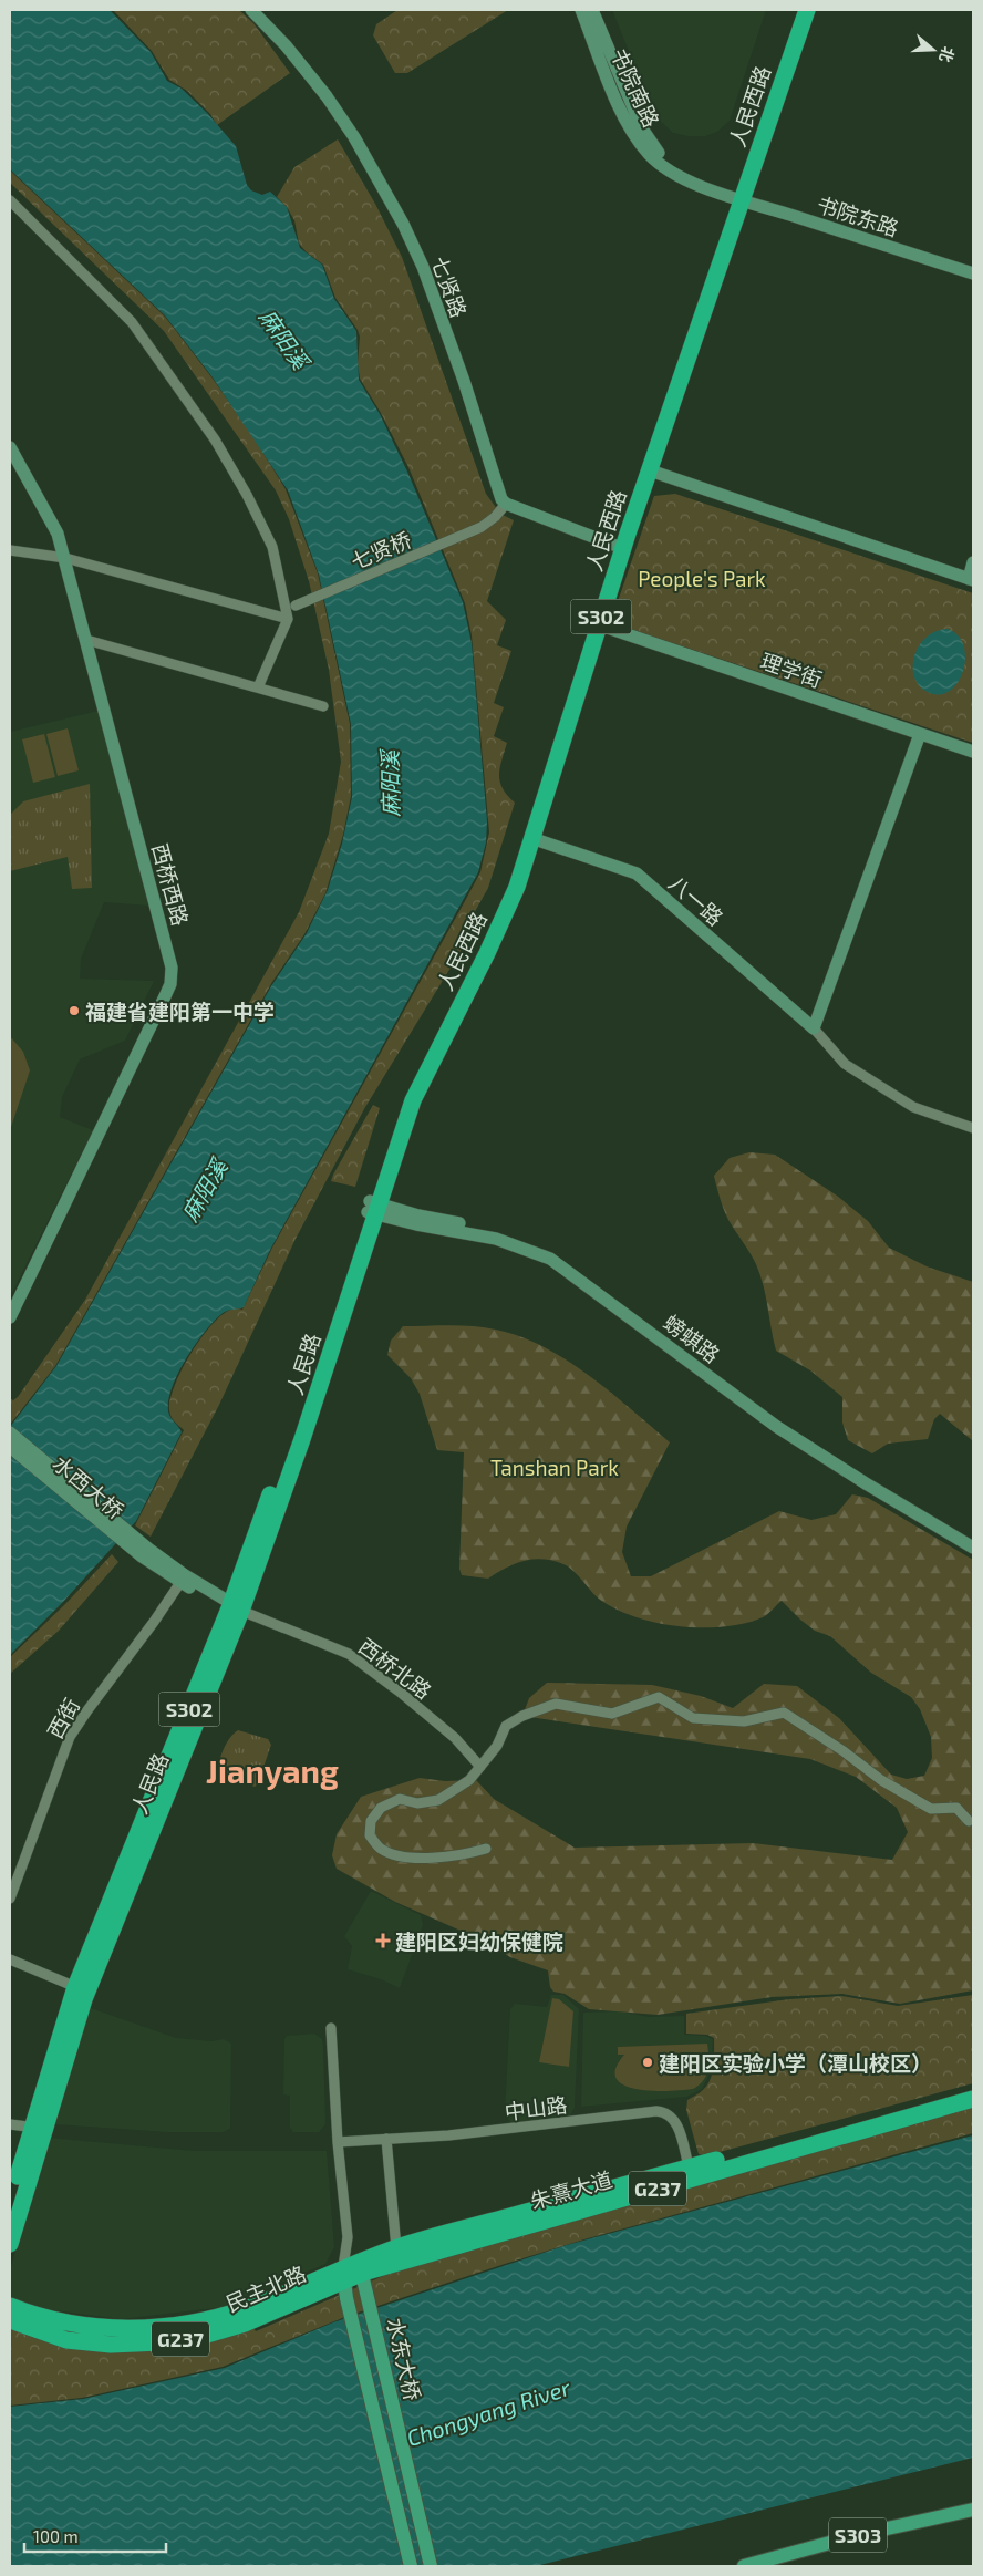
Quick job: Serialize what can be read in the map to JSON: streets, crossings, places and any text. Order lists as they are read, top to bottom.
{
  "streets": {
    "highway": [
      "人民西路",
      "S302",
      "人民路",
      "G237",
      "朱熹大道",
      "民主北路"
    ],
    "main road": [
      "书院南路",
      "书院东路",
      "七贤路",
      "理学街",
      "西桥西路",
      "八一路",
      "螃蜞路",
      "水西大桥",
      "水东大桥",
      "S303"
    ],
    "street": [
      "七贤桥",
      "西桥北路",
      "西街",
      "中山路"
    ]
  },
  "crossings": [
    ["书院南路", "人民西路"],
    ["书院南路", "书院东路"],
    ["人民西路", "书院东路"],
    ["人民西路", "理学街"],
    ["人民西路", "八一路"],
    ["人民西路", "螃蜞路"],
    ["人民西路", "人民路"],
    ["七贤路", "七贤桥"],
    ["螃蜞路", "人民路"],
    ["人民路", "西桥北路"],
    ["中山路", "朱熹大道"],
    ["朱熹大道", "民主北路"],
    ["朱熹大道", "水东大桥"],
    ["民主北路", "水东大桥"]
  ],
  "districts": ["Jianyang"],
  "water": ["麻阳溪", "Chongyang River"],
  "parks": ["People's Park", "Tanshan Park"],
  "places": {
    "other": ["福建省建阳第一中学", "建阳区实验小学（潭山校区）"],
    "health": ["建阳区妇幼保健院"]
  },
  "scale_bar": "100 m",
  "north": "right"
}
